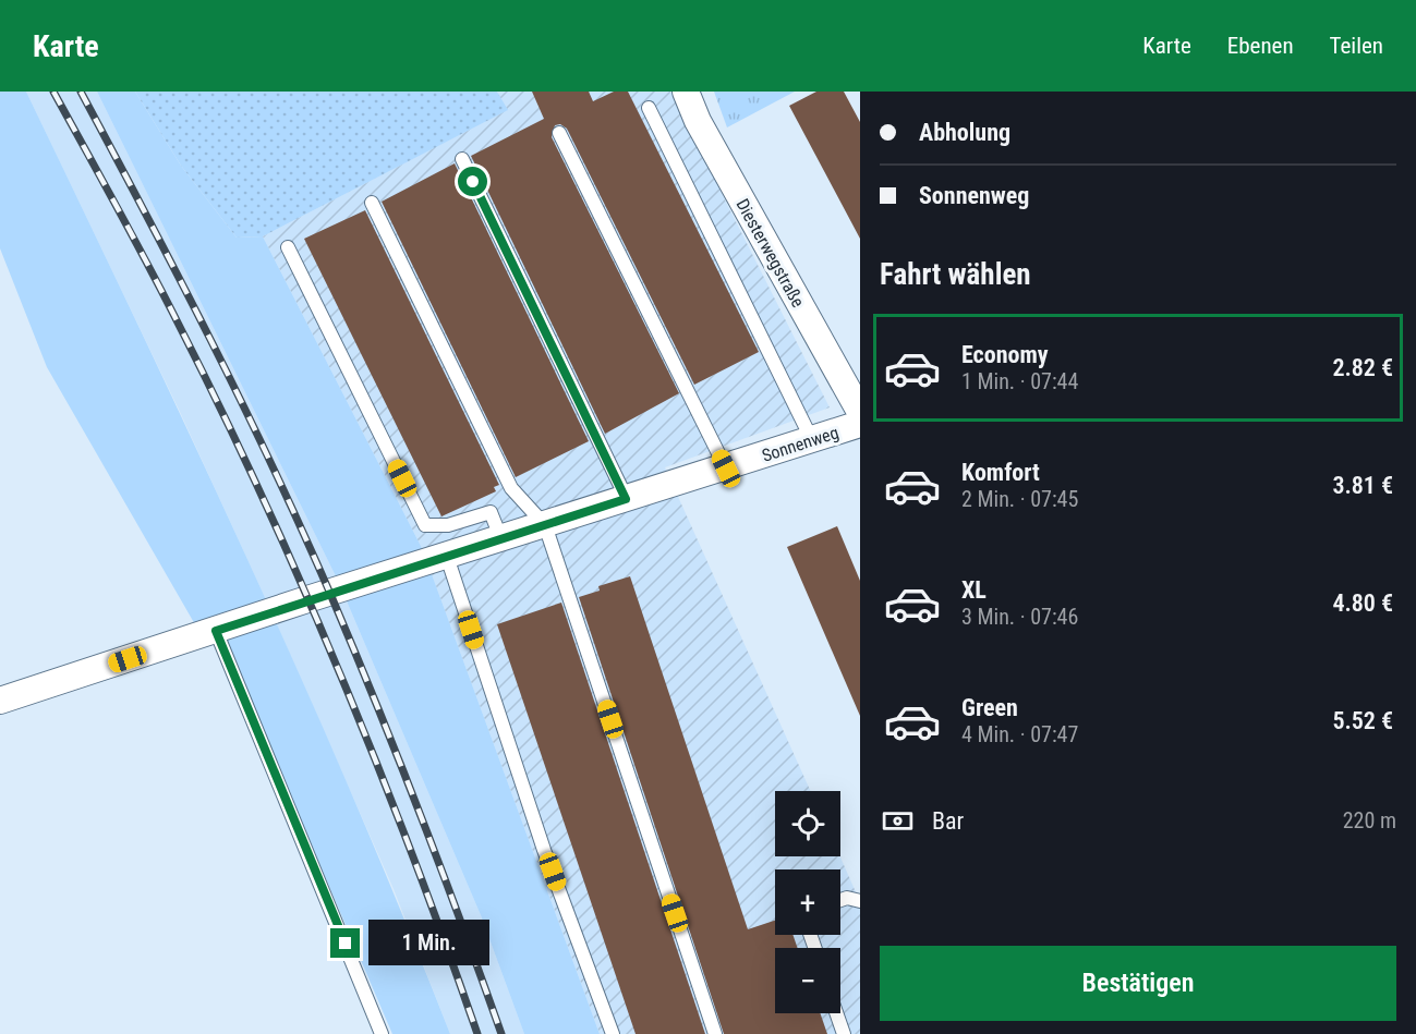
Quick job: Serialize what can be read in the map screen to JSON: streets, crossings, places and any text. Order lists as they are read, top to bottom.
{
  "streets": {
    "street": ["Diesterwegstraße", "Sonnenweg"]
  },
  "page": {
    "header": "Karte",
    "nav": ["Karte", "Ebenen", "Teilen"],
    "banner": ["Abholung", "Sonnenweg"],
    "heading": "Fahrt wählen",
    "list": [
      {
        "name": "Economy",
        "note": "1 Min. · 07:44",
        "value": "2.82 €"
      },
      {
        "name": "Komfort",
        "note": "2 Min. · 07:45",
        "value": "3.81 €"
      },
      {
        "name": "XL",
        "note": "3 Min. · 07:46",
        "value": "4.80 €"
      },
      {
        "name": "Green",
        "note": "4 Min. · 07:47",
        "value": "5.52 €"
      }
    ],
    "pay": ["Bar", "220 m"],
    "map_buttons": ["+", "−"],
    "bubble": "1 Min.",
    "buttons": "Bestätigen"
  }
}
